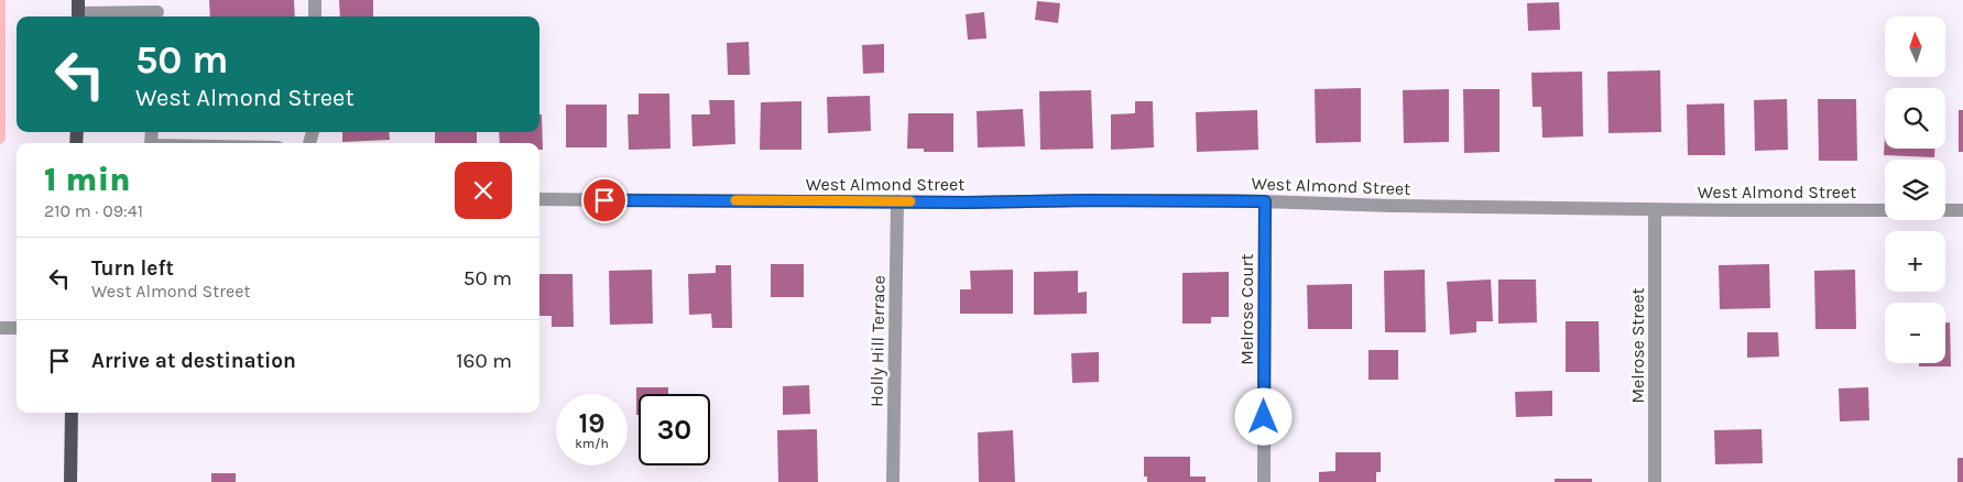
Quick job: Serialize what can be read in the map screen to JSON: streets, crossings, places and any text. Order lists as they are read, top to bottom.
{
  "streets": {
    "street": [
      "West Almond Street",
      "Melrose Court",
      "Holly Hill Terrace",
      "Melrose Street"
    ]
  },
  "crossings": [
    ["West Almond Street", "Melrose Court"],
    ["West Almond Street", "Holly Hill Terrace"],
    ["West Almond Street", "Melrose Street"]
  ],
  "north": "top",
  "page": {
    "map_buttons": ["+", "−"],
    "turn": ["50 m", "West Almond Street"],
    "heading": ["1 min", "210 m · 09:41"],
    "list": [
      {
        "name": "Turn left",
        "note": "West Almond Street",
        "value": "50 m"
      },
      {
        "name": "Arrive at destination",
        "value": "160 m"
      }
    ],
    "speed": "19 km/h",
    "limit": "30"
  }
}
